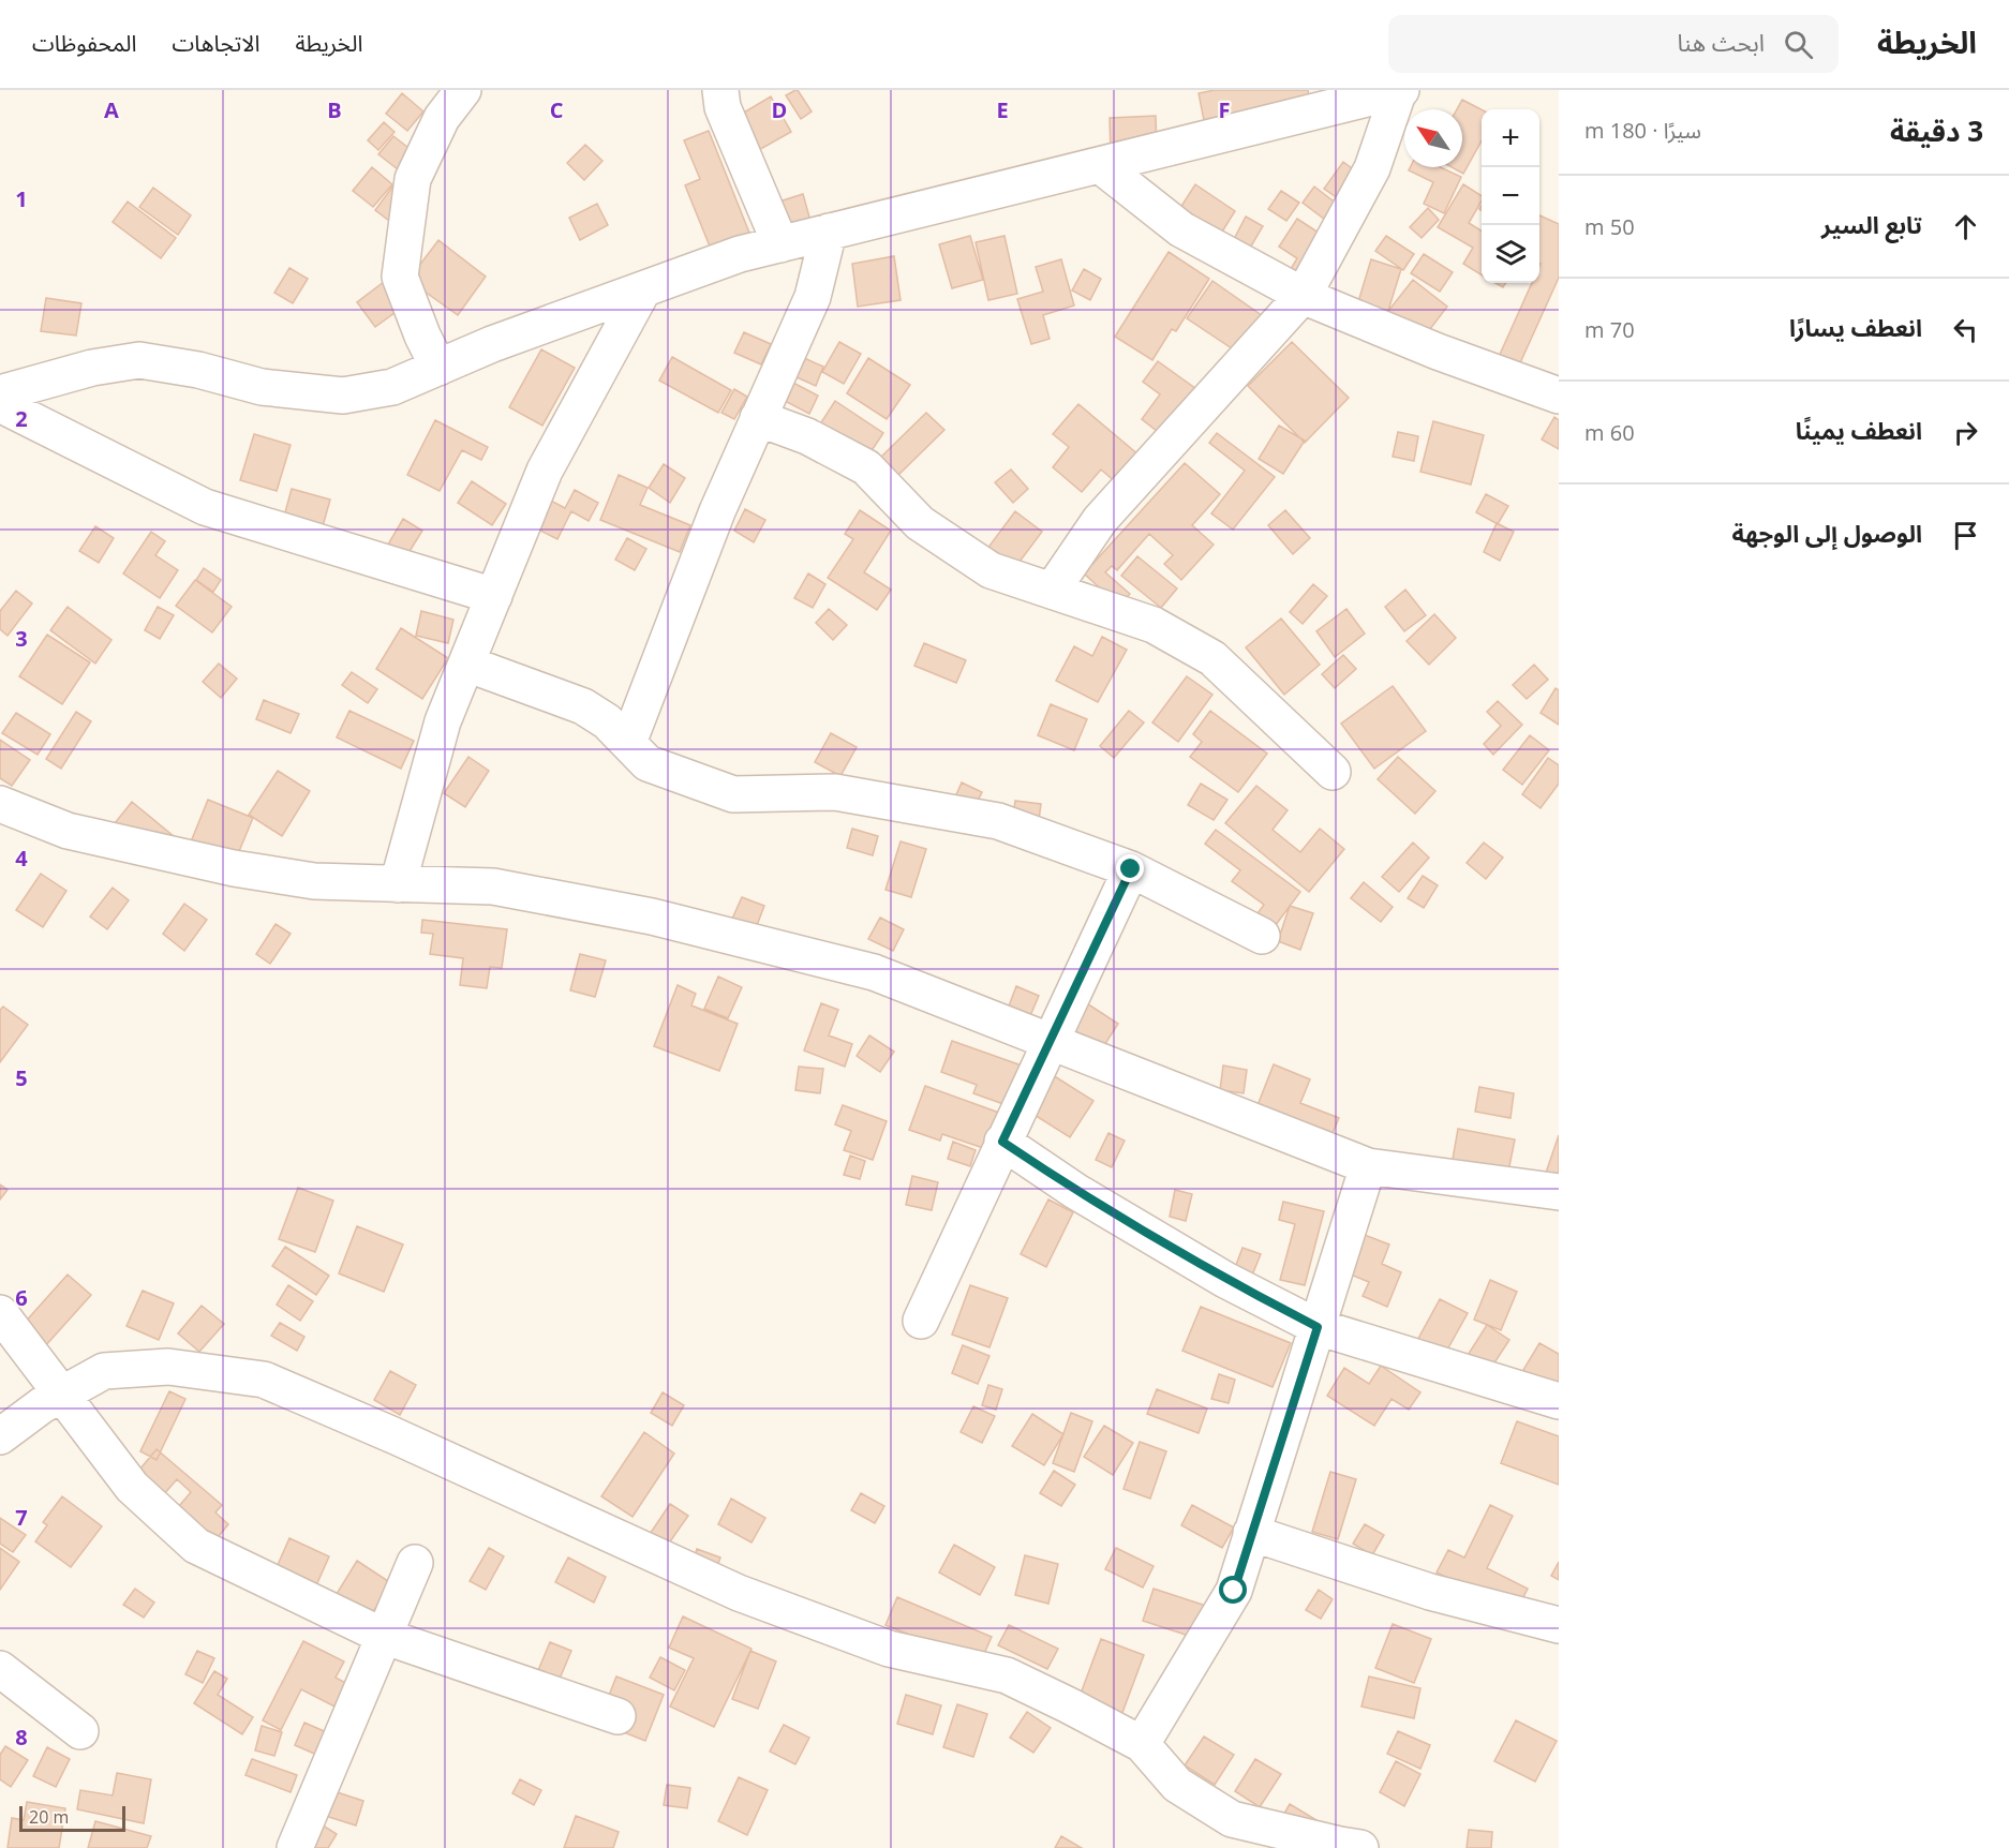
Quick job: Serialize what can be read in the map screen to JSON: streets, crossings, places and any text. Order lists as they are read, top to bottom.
{
  "scale_bar": "20 m",
  "north": "top left",
  "page": {
    "header": "الخريطة",
    "search": "ابحث هنا",
    "nav": ["الخريطة", "الاتجاهات", "المحفوظات"],
    "heading": ["3 دقيقة", "سيرًا · 180 m"],
    "map_buttons": ["+", "−"],
    "list": [
      ["تابع السير", "50 m"],
      ["انعطف يسارًا", "70 m"],
      ["انعطف يمينًا", "60 m"],
      "الوصول إلى الوجهة"
    ],
    "scale": "20 m"
  },
  "grid": {
    "columns": [
      "A",
      "B",
      "C",
      "D",
      "E",
      "F"
    ],
    "rows": [
      "1",
      "2",
      "3",
      "4",
      "5",
      "6",
      "7",
      "8"
    ]
  }
}
